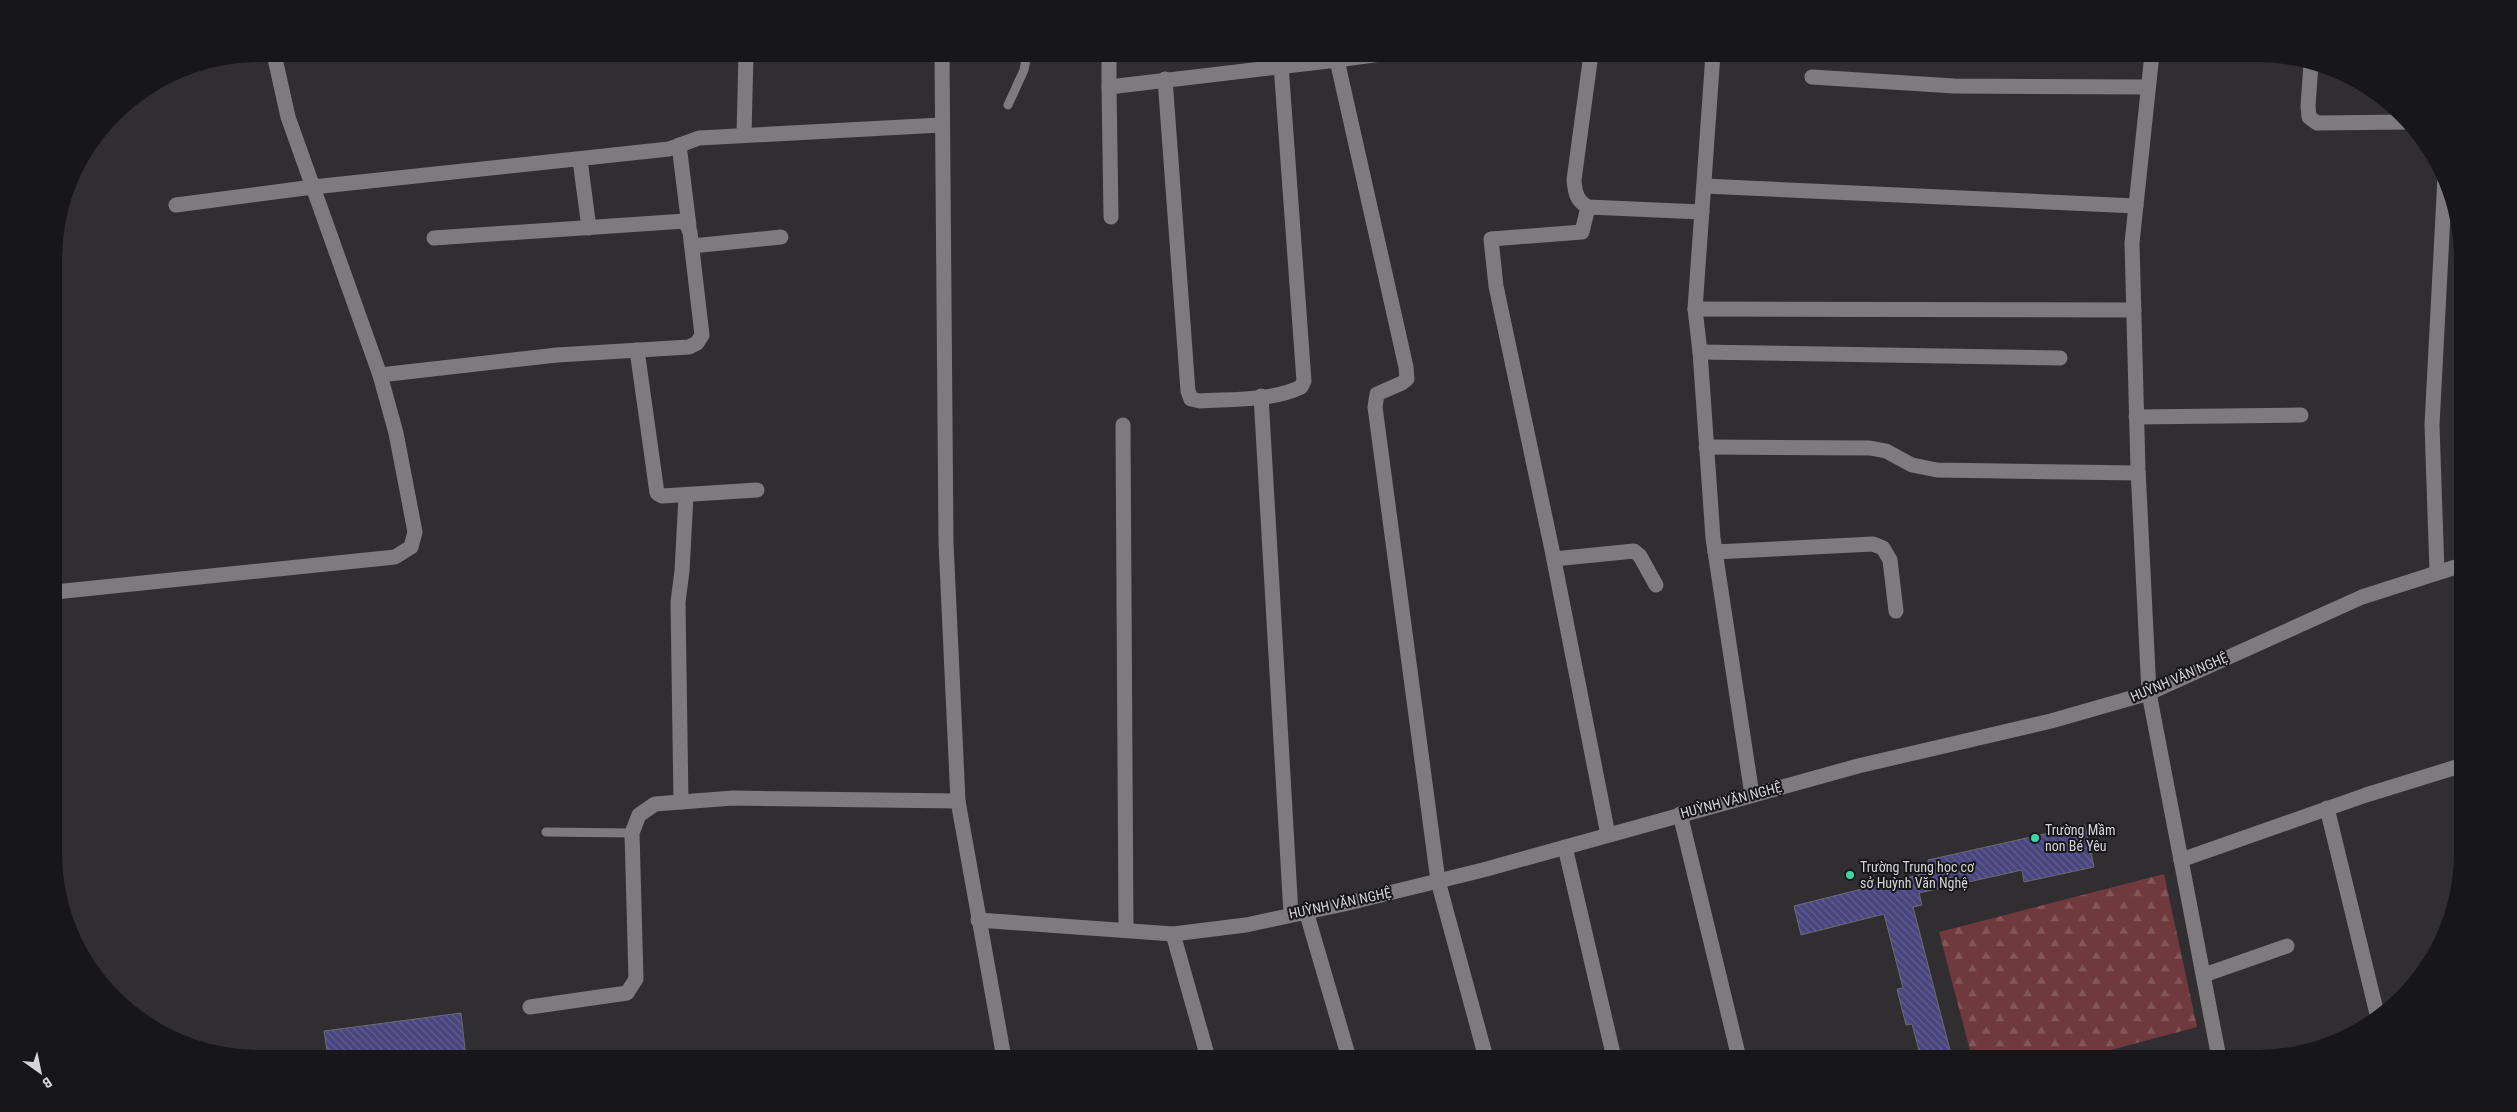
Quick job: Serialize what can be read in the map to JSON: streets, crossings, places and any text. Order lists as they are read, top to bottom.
{
  "streets": {
    "street": ["HUỲNH VĂN NGHỆ"]
  },
  "places": ["Trường Mầm non Bé Yêu", "Trường Trung học cơ sở Huỳnh Văn Nghệ"],
  "north": "bottom right"
}
